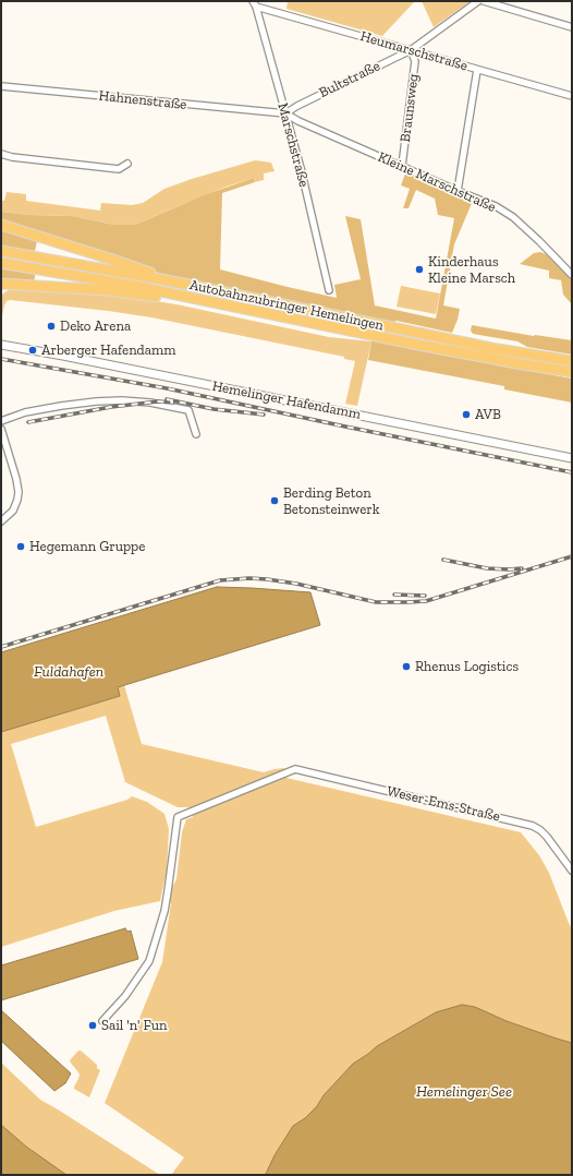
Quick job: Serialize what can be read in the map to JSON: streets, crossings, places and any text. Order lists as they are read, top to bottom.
{
  "streets": {
    "highway": ["Autobahnzubringer Hemelingen"],
    "street": [
      "Heumarschstraße",
      "Bultstraße",
      "Hahnenstraße",
      "Braunsweg",
      "Marschstraße",
      "Kleine Marschstraße",
      "Hemelinger Hafendamm",
      "Weser-Ems-Straße"
    ]
  },
  "crossings": [
    ["Heumarschstraße", "Bultstraße"],
    ["Heumarschstraße", "Braunsweg"],
    ["Heumarschstraße", "Marschstraße"],
    ["Bultstraße", "Hahnenstraße"],
    ["Bultstraße", "Braunsweg"],
    ["Bultstraße", "Marschstraße"],
    ["Bultstraße", "Kleine Marschstraße"],
    ["Hahnenstraße", "Marschstraße"],
    ["Hahnenstraße", "Kleine Marschstraße"],
    ["Braunsweg", "Kleine Marschstraße"],
    ["Marschstraße", "Kleine Marschstraße"]
  ],
  "water": ["Fuldahafen", "Hemelinger See"],
  "places": [
    "Kinderhaus Kleine Marsch",
    "Deko Arena",
    "Arberger Hafendamm",
    "AVB",
    "Berding Beton Betonsteinwerk",
    "Hegemann Gruppe",
    "Rhenus Logistics",
    "Sail 'n' Fun"
  ]
}
